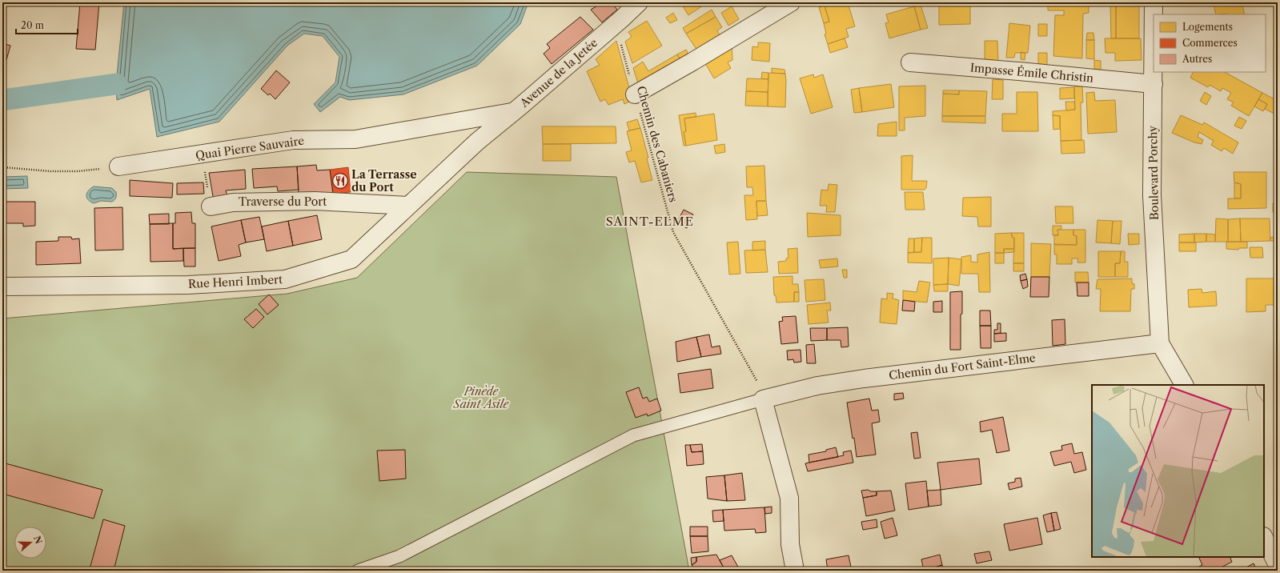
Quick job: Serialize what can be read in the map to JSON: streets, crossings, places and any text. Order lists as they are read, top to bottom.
{
  "streets": {
    "street": [
      "Avenue de la Jetée",
      "Impasse Émile Christin",
      "Quai Pierre Sauvaire",
      "Boulevard Porchy",
      "Traverse du Port",
      "Rue Henri Imbert",
      "Chemin du Fort Saint-Elme"
    ],
    "path": ["Chemin des Cabaniers"]
  },
  "crossings": [
    ["Avenue de la Jetée", "Chemin des Cabaniers"],
    ["Avenue de la Jetée", "Quai Pierre Sauvaire"],
    ["Avenue de la Jetée", "Rue Henri Imbert"],
    ["Impasse Émile Christin", "Boulevard Porchy"],
    ["Chemin des Cabaniers", "Chemin du Fort Saint-Elme"],
    ["Boulevard Porchy", "Chemin du Fort Saint-Elme"],
    ["Traverse du Port", "Rue Henri Imbert"]
  ],
  "districts": ["SAINT-ELME"],
  "parks": ["Pinède Saint Asile"],
  "places": {
    "restaurant": ["La Terrasse du Port"]
  },
  "legend": ["Logements", "Commerces", "Autres"],
  "scale_bar": "20 m",
  "north": "right"
}
